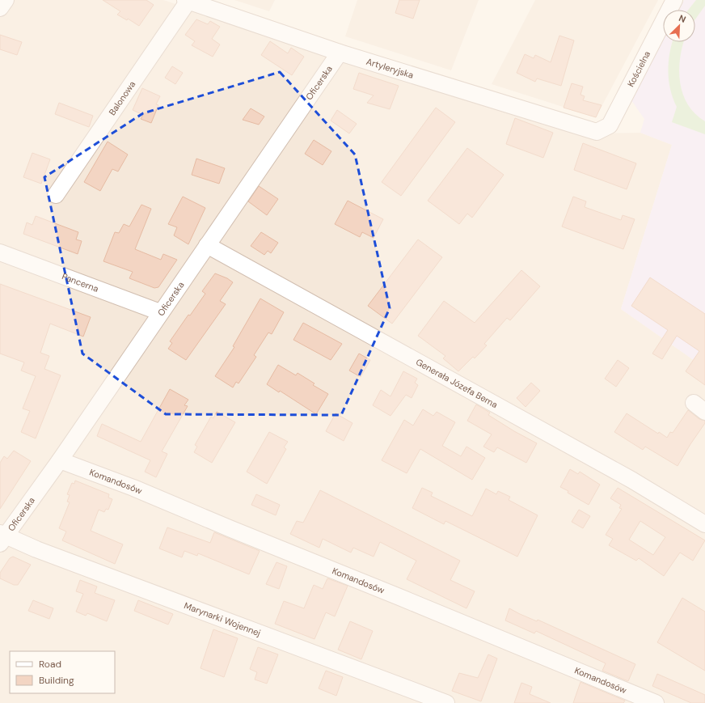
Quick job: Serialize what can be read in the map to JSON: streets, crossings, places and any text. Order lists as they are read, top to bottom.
{
  "streets": {
    "street": [
      "Artyleryjska",
      "Kościelna",
      "Oficerska",
      "Balonowa",
      "Pancerna",
      "Generała Józefa Bema",
      "Komandosów",
      "Marynarki Wojennej"
    ]
  },
  "crossings": [
    ["Artyleryjska", "Kościelna"],
    ["Artyleryjska", "Oficerska"],
    ["Artyleryjska", "Balonowa"],
    ["Oficerska", "Pancerna"],
    ["Oficerska", "Generała Józefa Bema"],
    ["Oficerska", "Komandosów"],
    ["Oficerska", "Marynarki Wojennej"]
  ],
  "legend": ["Road", "Building"],
  "north": "top right"
}
